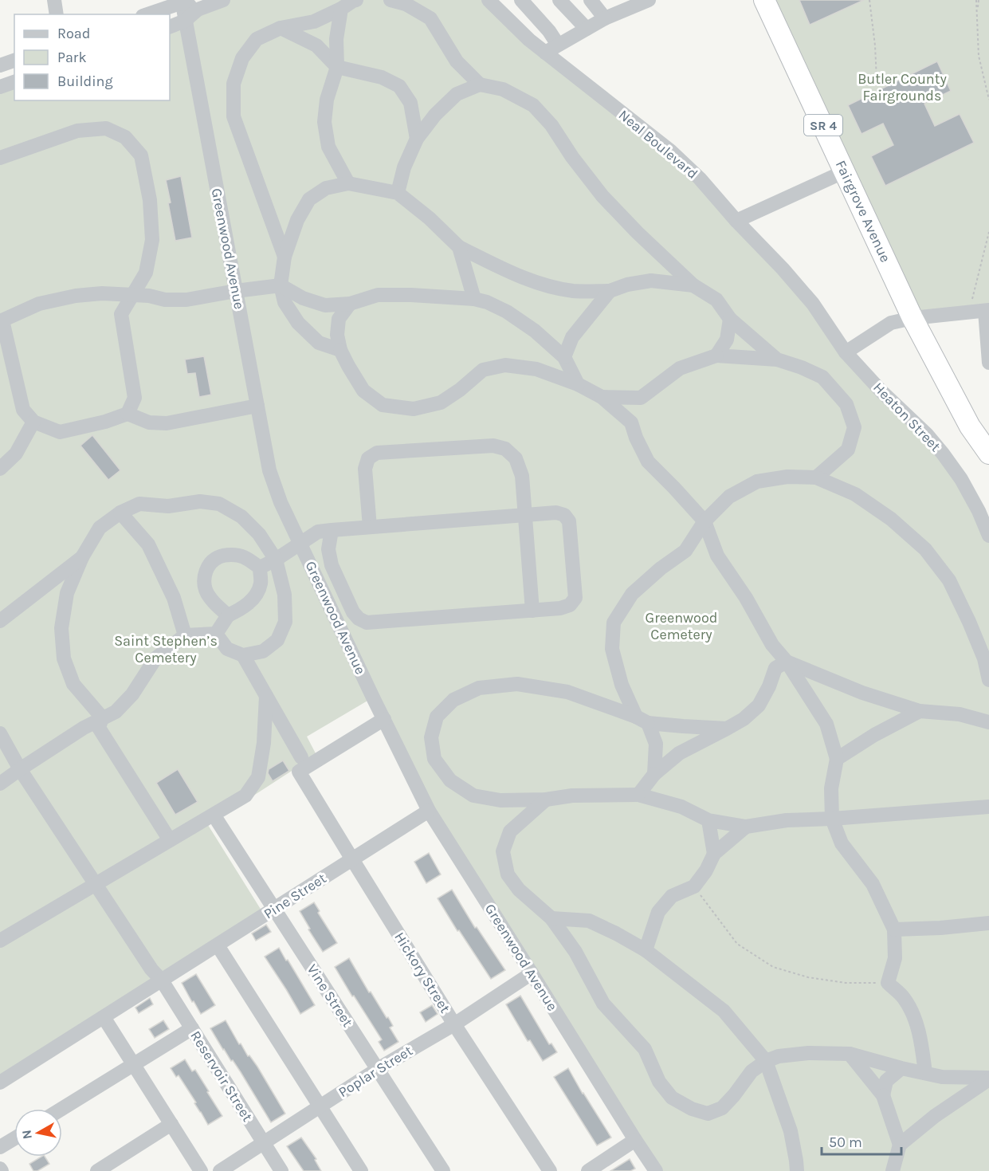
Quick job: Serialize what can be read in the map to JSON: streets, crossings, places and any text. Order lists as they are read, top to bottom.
{
  "streets": {
    "highway": ["SR 4", "Fairgrove Avenue"],
    "street": [
      "Neal Boulevard",
      "Greenwood Avenue",
      "Heaton Street",
      "Pine Street",
      "Hickory Street",
      "Vine Street",
      "Poplar Street",
      "Reservoir Street"
    ]
  },
  "crossings": [
    ["SR 4", "Fairgrove Avenue"],
    ["Neal Boulevard", "Heaton Street"],
    ["Greenwood Avenue", "Pine Street"],
    ["Greenwood Avenue", "Hickory Street"],
    ["Greenwood Avenue", "Poplar Street"],
    ["Pine Street", "Hickory Street"],
    ["Pine Street", "Vine Street"],
    ["Pine Street", "Reservoir Street"],
    ["Hickory Street", "Poplar Street"],
    ["Vine Street", "Poplar Street"],
    ["Poplar Street", "Reservoir Street"]
  ],
  "parks": ["Butler County Fairgrounds", "Greenwood Cemetery", "Saint Stephen’s Cemetery"],
  "legend": ["Road", "Park", "Building"],
  "scale_bar": "50 m",
  "north": "left"
}
